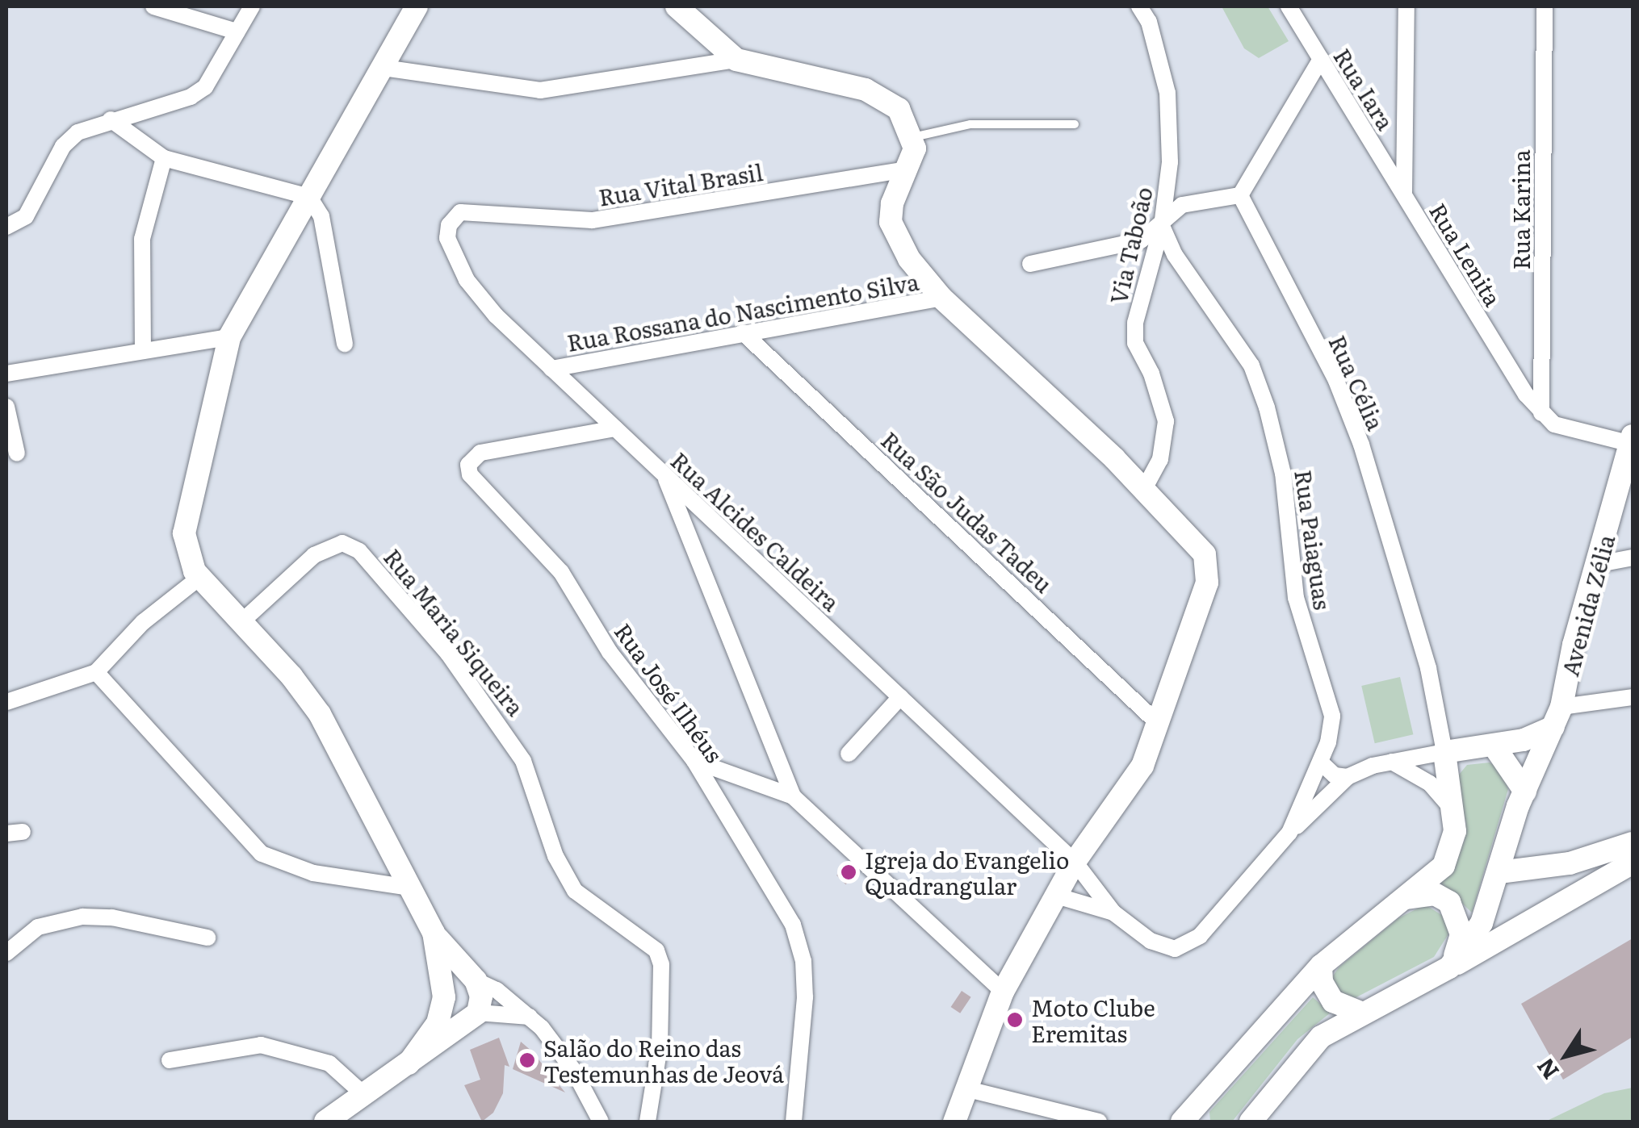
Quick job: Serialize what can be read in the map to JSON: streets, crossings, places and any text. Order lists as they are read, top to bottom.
{
  "streets": {
    "main road": ["Avenida Zélia"],
    "street": [
      "Rua Iara",
      "Rua Vital Brasil",
      "Rua Karina",
      "Via Taboão",
      "Rua Lenita",
      "Rua Rossana do Nascimento Silva",
      "Rua Célia",
      "Rua São Judas Tadeu",
      "Rua Alcides Caldeira",
      "Rua Paiaguas",
      "Rua Maria Siqueira",
      "Rua José Ilhéus"
    ]
  },
  "crossings": [
    ["Rua Iara", "Rua Lenita"],
    ["Rua Vital Brasil", "Rua Alcides Caldeira"],
    ["Rua Karina", "Rua Lenita"],
    ["Via Taboão", "Rua Paiaguas"],
    ["Rua Lenita", "Avenida Zélia"],
    ["Rua Rossana do Nascimento Silva", "Rua São Judas Tadeu"],
    ["Rua Rossana do Nascimento Silva", "Rua Alcides Caldeira"],
    ["Rua Alcides Caldeira", "Rua Paiaguas"],
    ["Rua Alcides Caldeira", "Rua José Ilhéus"]
  ],
  "places": ["Igreja do Evangelio Quadrangular", "Moto Clube Eremitas", "Salão do Reino das Testemunhas de Jeová"],
  "north": "bottom left"
}
